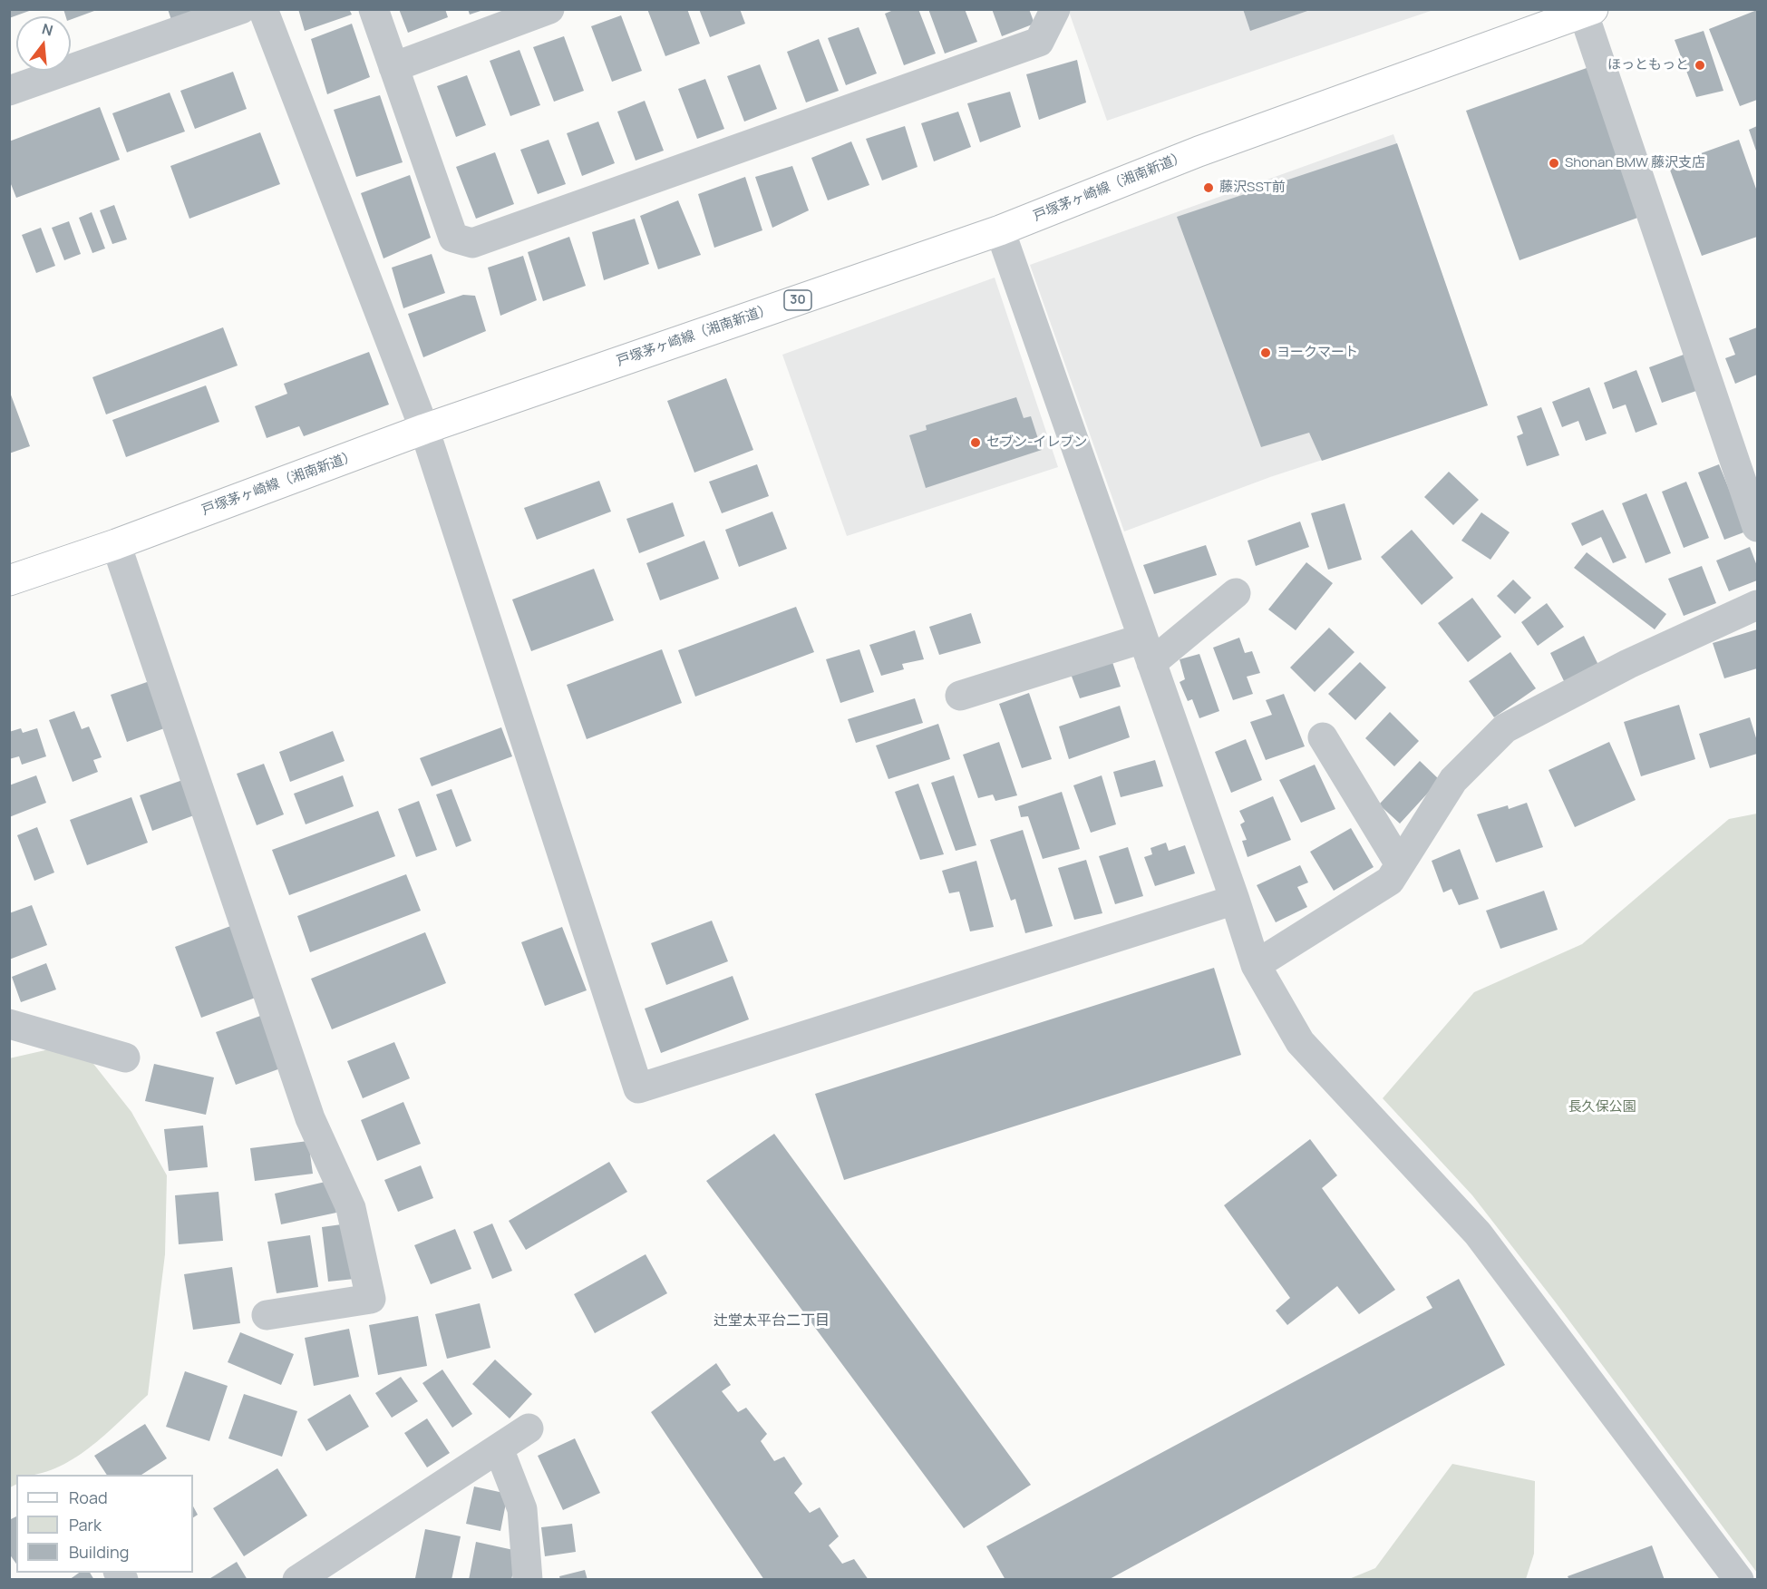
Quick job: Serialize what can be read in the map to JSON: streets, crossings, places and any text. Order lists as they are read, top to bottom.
{
  "streets": {
    "main road": ["戸塚茅ヶ崎線（湘南新道）", "30"]
  },
  "districts": ["辻堂太平台二丁目"],
  "parks": ["長久保公園"],
  "places": [
    "ほっともっと",
    "Shonan BMW 藤沢支店",
    "藤沢SST前",
    "ヨークマート",
    "セブン-イレブン"
  ],
  "legend": ["Road", "Park", "Building"],
  "north": "top"
}
